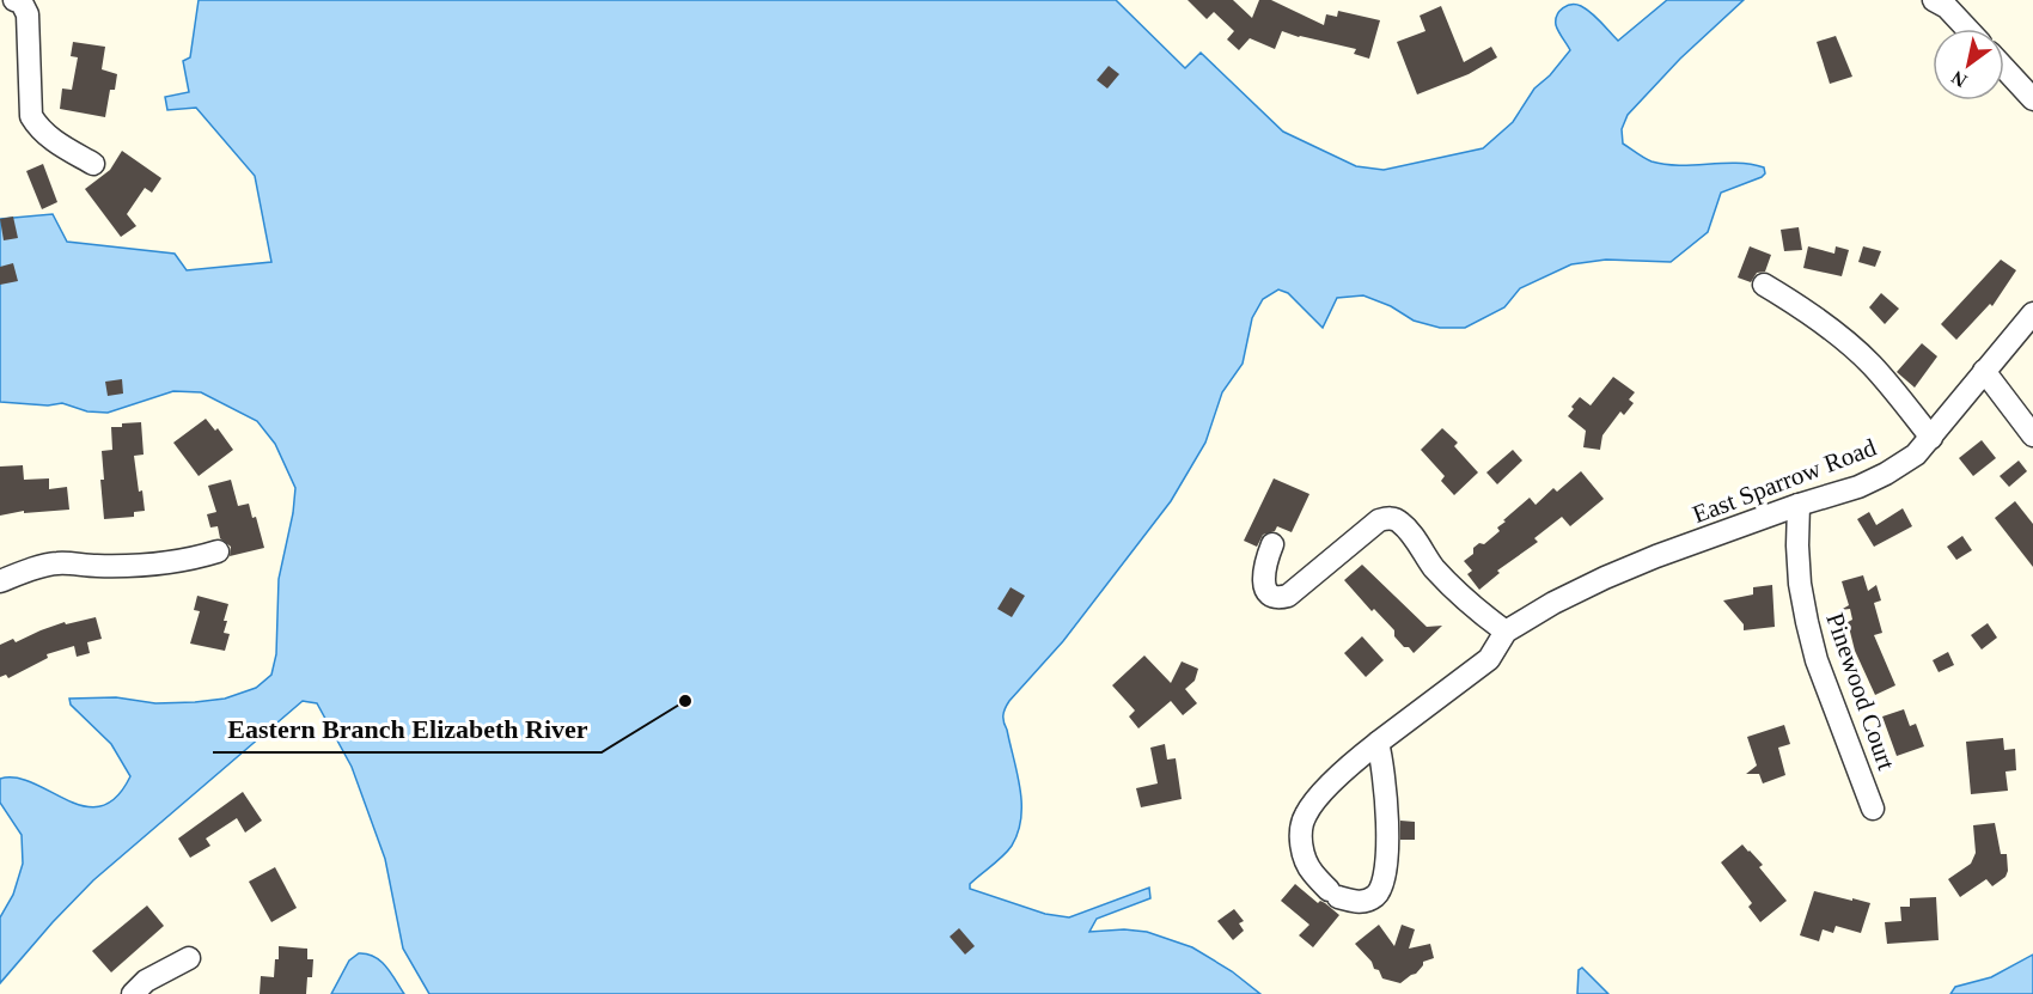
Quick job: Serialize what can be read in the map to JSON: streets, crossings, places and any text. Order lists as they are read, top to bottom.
{
  "streets": {
    "street": ["East Sparrow Road", "Pinewood Court"]
  },
  "crossings": [
    ["East Sparrow Road", "Pinewood Court"]
  ],
  "places": ["Eastern Branch Elizabeth River"],
  "north": "bottom left"
}
